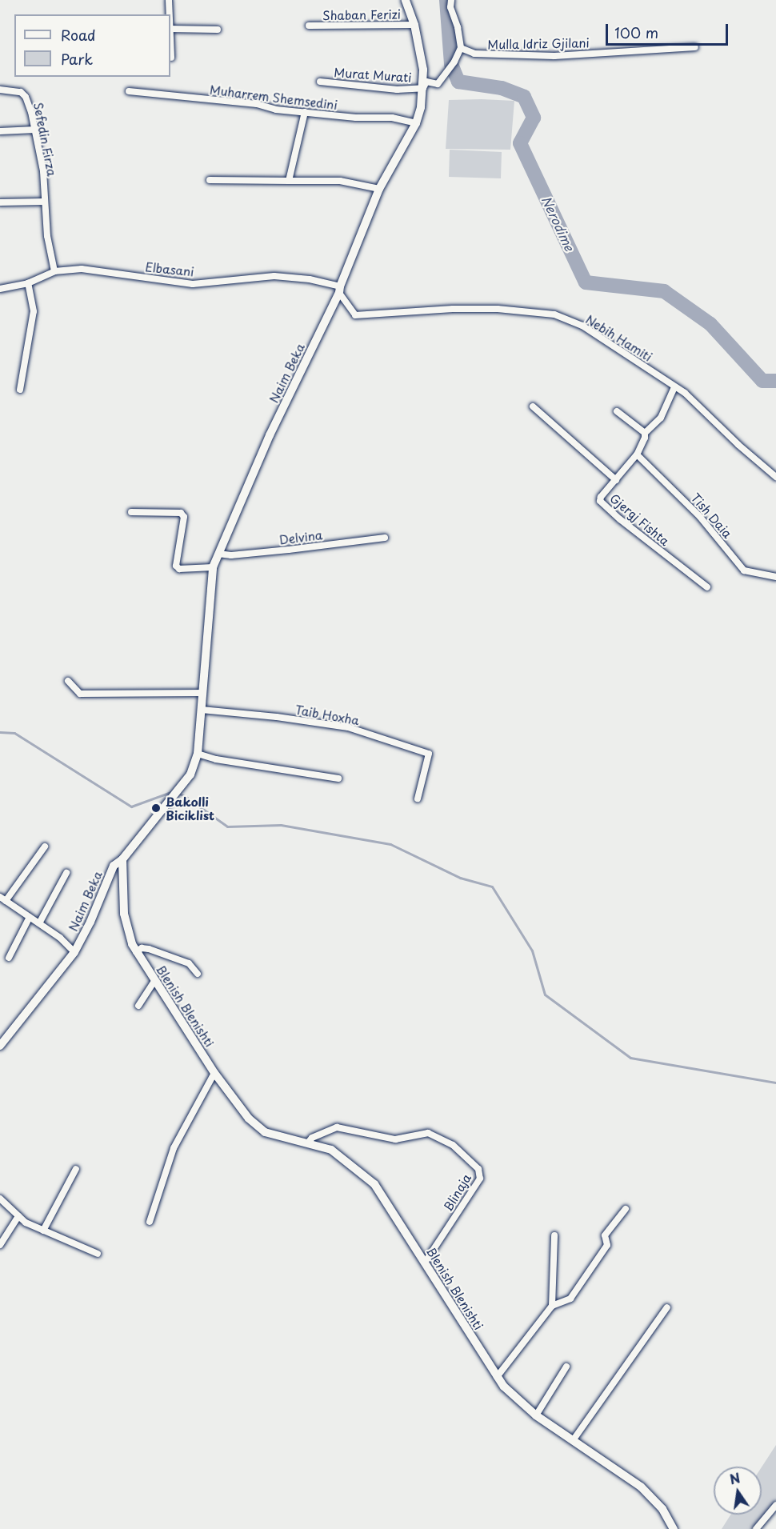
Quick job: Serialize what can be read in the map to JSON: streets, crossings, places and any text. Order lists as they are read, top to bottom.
{
  "streets": {
    "street": [
      "Shaban Ferizi",
      "Mulla Idriz Gjilani",
      "Murat Murati",
      "Muharrem Shemsedini",
      "Sefedin Firza",
      "Elbasani",
      "Nebih Hamiti",
      "Naim Beka",
      "Tish Daia",
      "Gjergj Fishta",
      "Delvina",
      "Taib Hoxha",
      "Blenish Blenishti",
      "Blinaja"
    ]
  },
  "crossings": [
    ["Shaban Ferizi", "Naim Beka"],
    ["Murat Murati", "Naim Beka"],
    ["Muharrem Shemsedini", "Naim Beka"],
    ["Sefedin Firza", "Elbasani"],
    ["Elbasani", "Nebih Hamiti"],
    ["Elbasani", "Naim Beka"],
    ["Nebih Hamiti", "Naim Beka"],
    ["Nebih Hamiti", "Gjergj Fishta"],
    ["Naim Beka", "Delvina"],
    ["Naim Beka", "Taib Hoxha"],
    ["Naim Beka", "Blenish Blenishti"],
    ["Tish Daia", "Gjergj Fishta"],
    ["Blenish Blenishti", "Blinaja"]
  ],
  "water": ["Nerodime"],
  "places": ["Bakolli Biciklist"],
  "legend": ["Road", "Park"],
  "scale_bar": "100 m",
  "north": "top"
}
